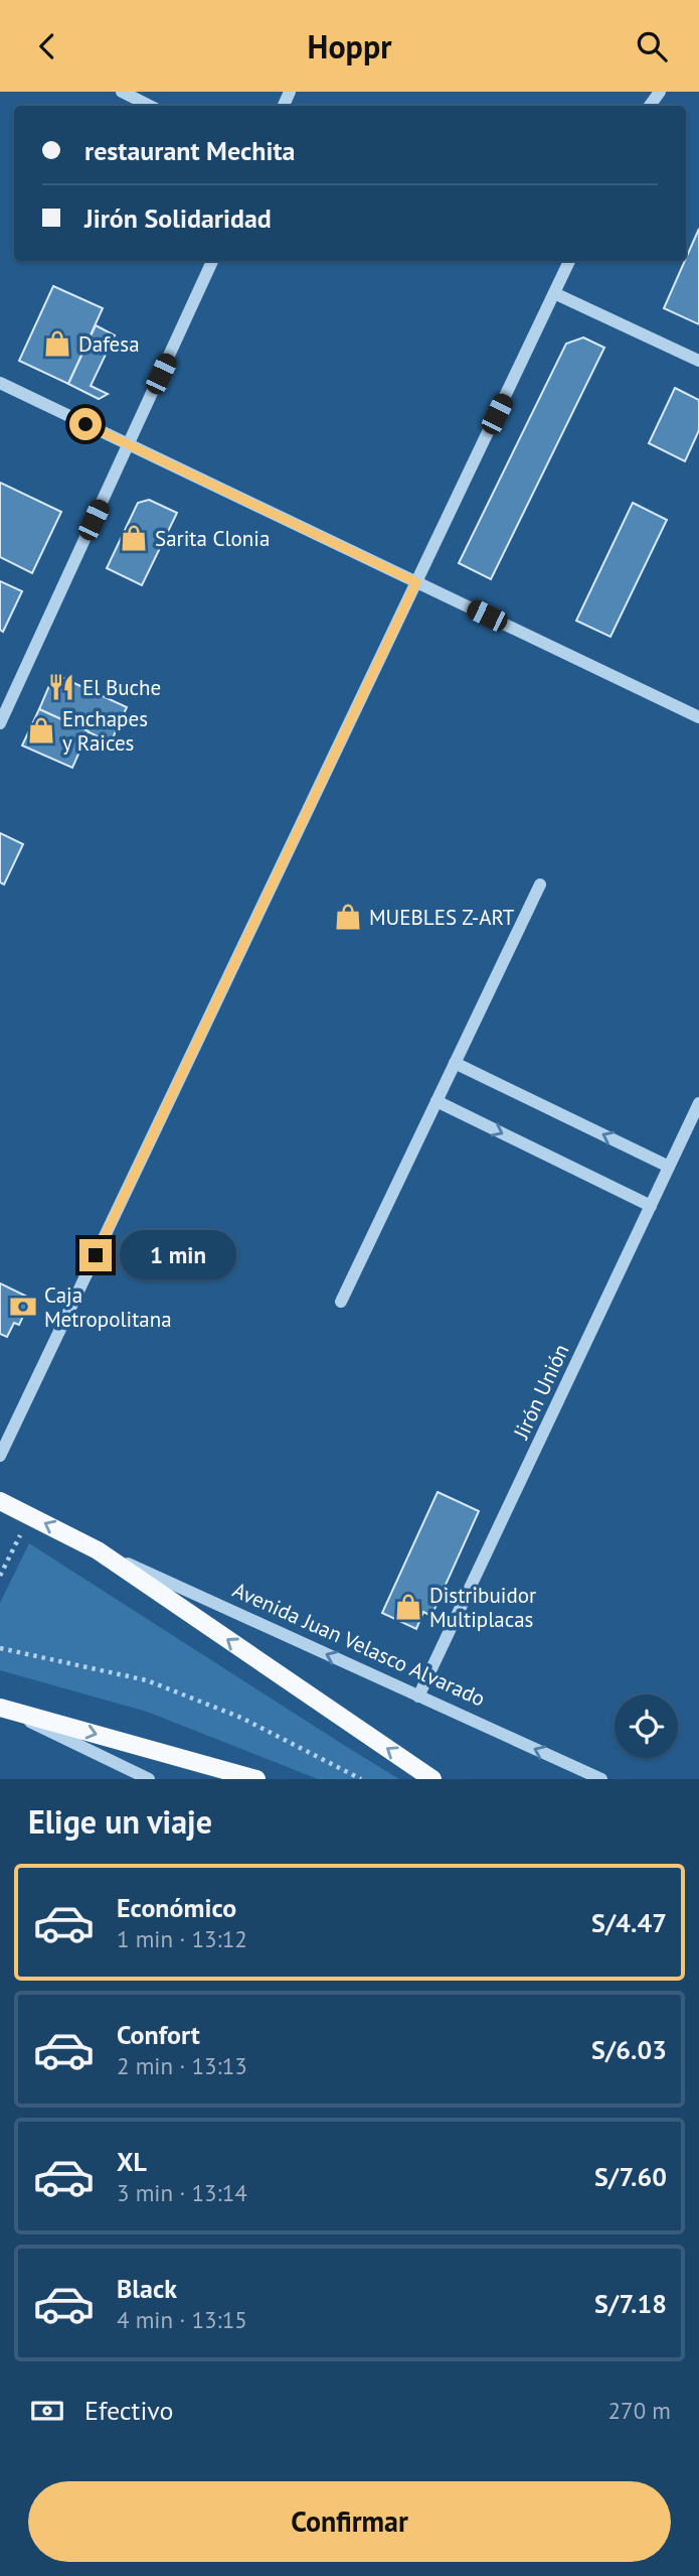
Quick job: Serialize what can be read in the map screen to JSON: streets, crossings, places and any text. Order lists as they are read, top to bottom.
{
  "streets": {
    "main road": ["Avenida Juan Velasco Alvarado"],
    "street": ["Jirón Unión"]
  },
  "crossings": [
    ["Jirón Unión", "Avenida Juan Velasco Alvarado"]
  ],
  "one_way": ["Avenida Juan Velasco Alvarado"],
  "places": {
    "shop": [
      "Dafesa",
      "Sarita Clonia",
      "Enchapes y Raices",
      "MUEBLES Z-ART",
      "Distribuidor Multiplacas"
    ],
    "restaurant": ["El Buche"],
    "bank": ["Caja Metropolitana"]
  },
  "page": {
    "header": "Hoppr",
    "banner": ["restaurant Mechita", "Jirón Solidaridad"],
    "bubble": "1 min",
    "heading": "Elige un viaje",
    "list": [
      {
        "name": "Económico",
        "note": "1 min · 13:12",
        "value": "S/4.47"
      },
      {
        "name": "Confort",
        "note": "2 min · 13:13",
        "value": "S/6.03"
      },
      {
        "name": "XL",
        "note": "3 min · 13:14",
        "value": "S/7.60"
      },
      {
        "name": "Black",
        "note": "4 min · 13:15",
        "value": "S/7.18"
      }
    ],
    "pay": ["Efectivo", "270 m"],
    "buttons": "Confirmar"
  }
}
